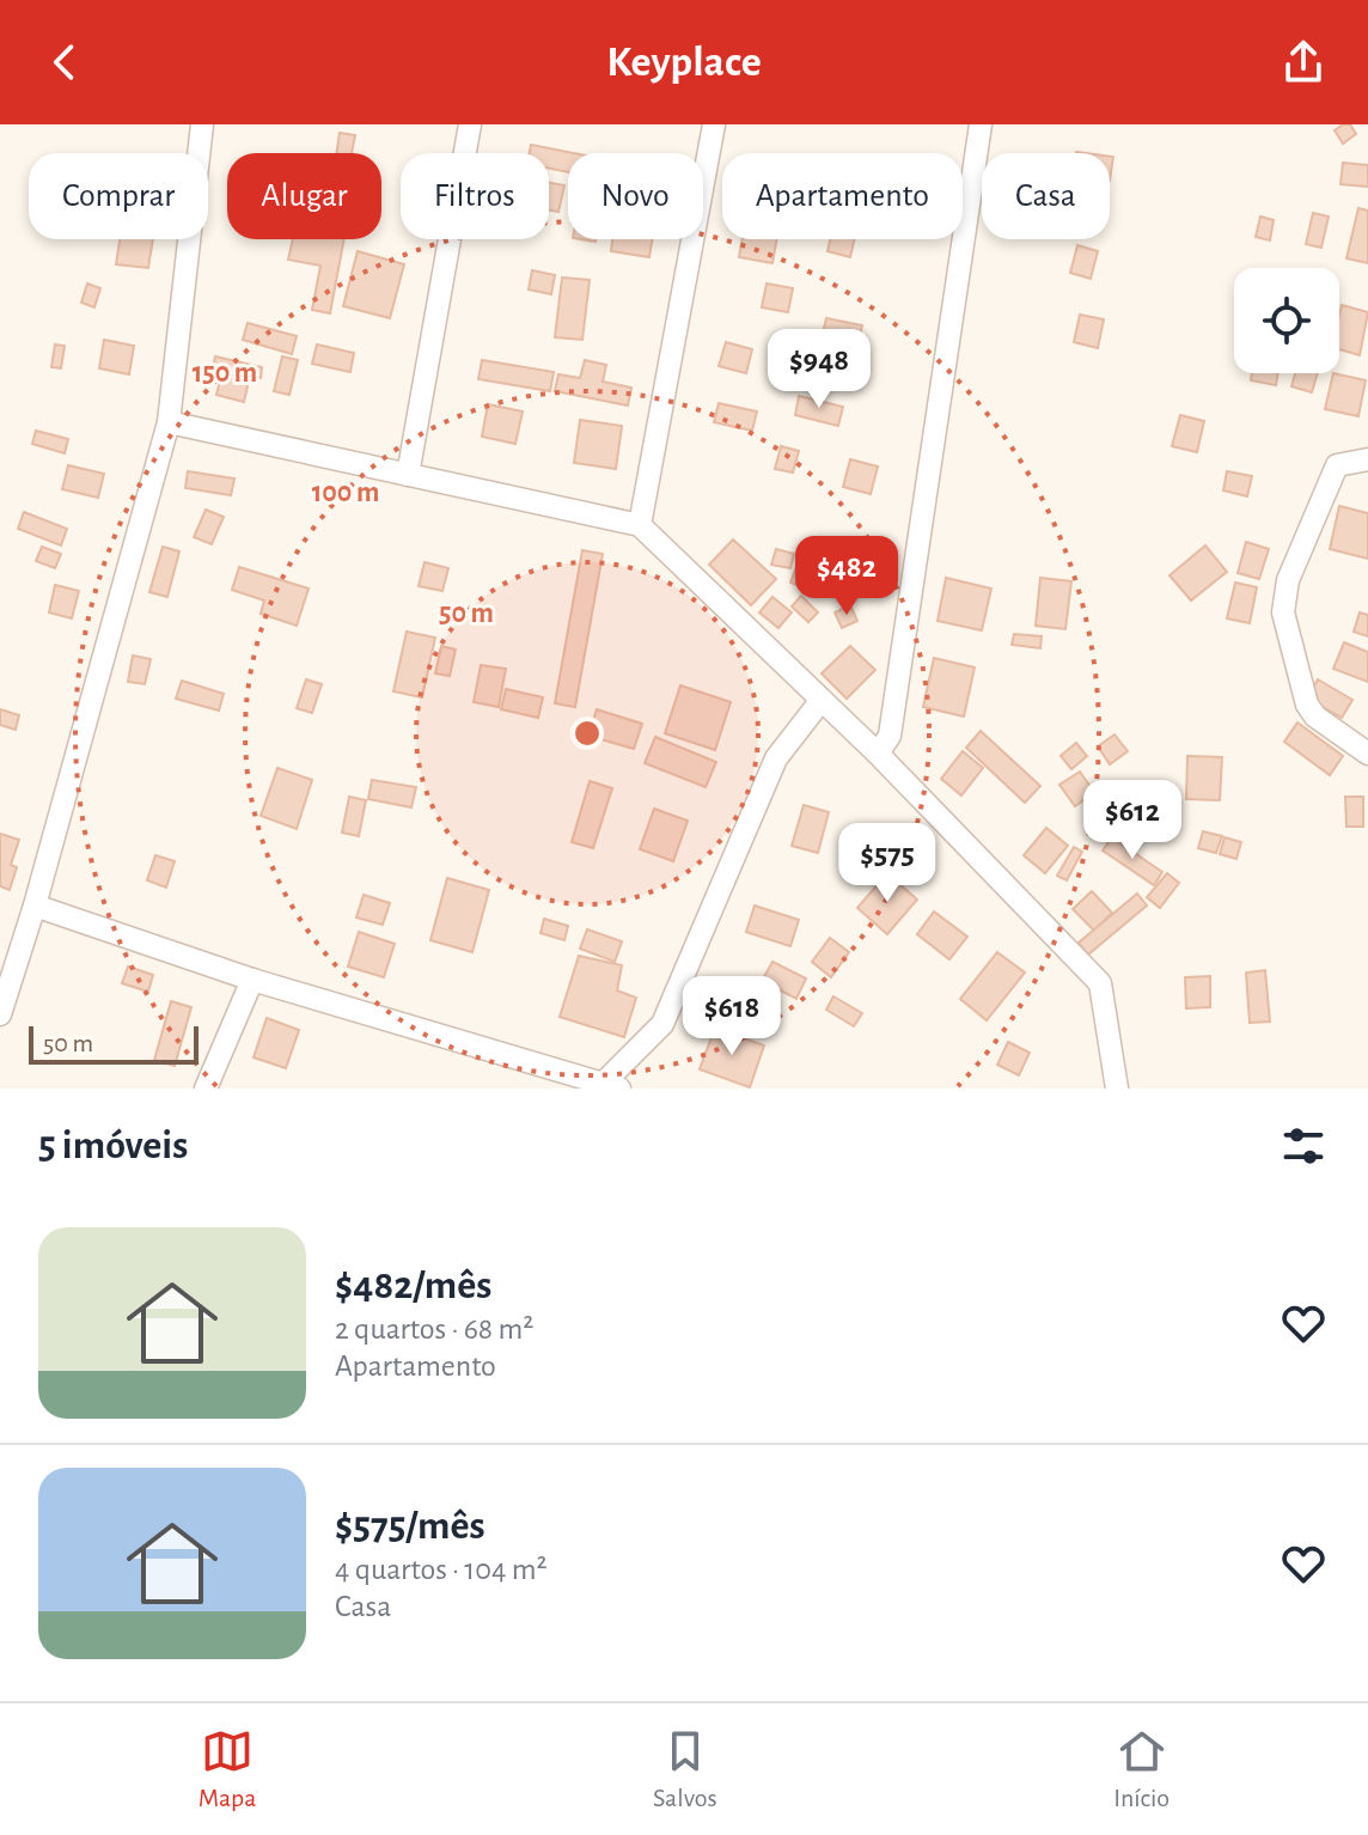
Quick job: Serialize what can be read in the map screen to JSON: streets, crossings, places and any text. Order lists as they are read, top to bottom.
{
  "scale_bar": "50 m",
  "page": {
    "header": "Keyplace",
    "chip": [
      "Comprar",
      "Alugar",
      "Filtros",
      "Novo",
      "Apartamento",
      "Casa"
    ],
    "price": [
      "$948",
      "$482",
      "$612",
      "$575",
      "$618"
    ],
    "scale": "50 m",
    "heading": "5 imóveis",
    "list": [
      {
        "name": "$482/mês",
        "note": "2 quartos · 68 m² · Apartamento"
      },
      {
        "name": "$575/mês",
        "note": "4 quartos · 104 m² · Casa"
      }
    ],
    "tabs": ["Mapa", "Salvos", "Início"]
  },
  "rings": ["150 m", "100 m", "50 m"]
}
